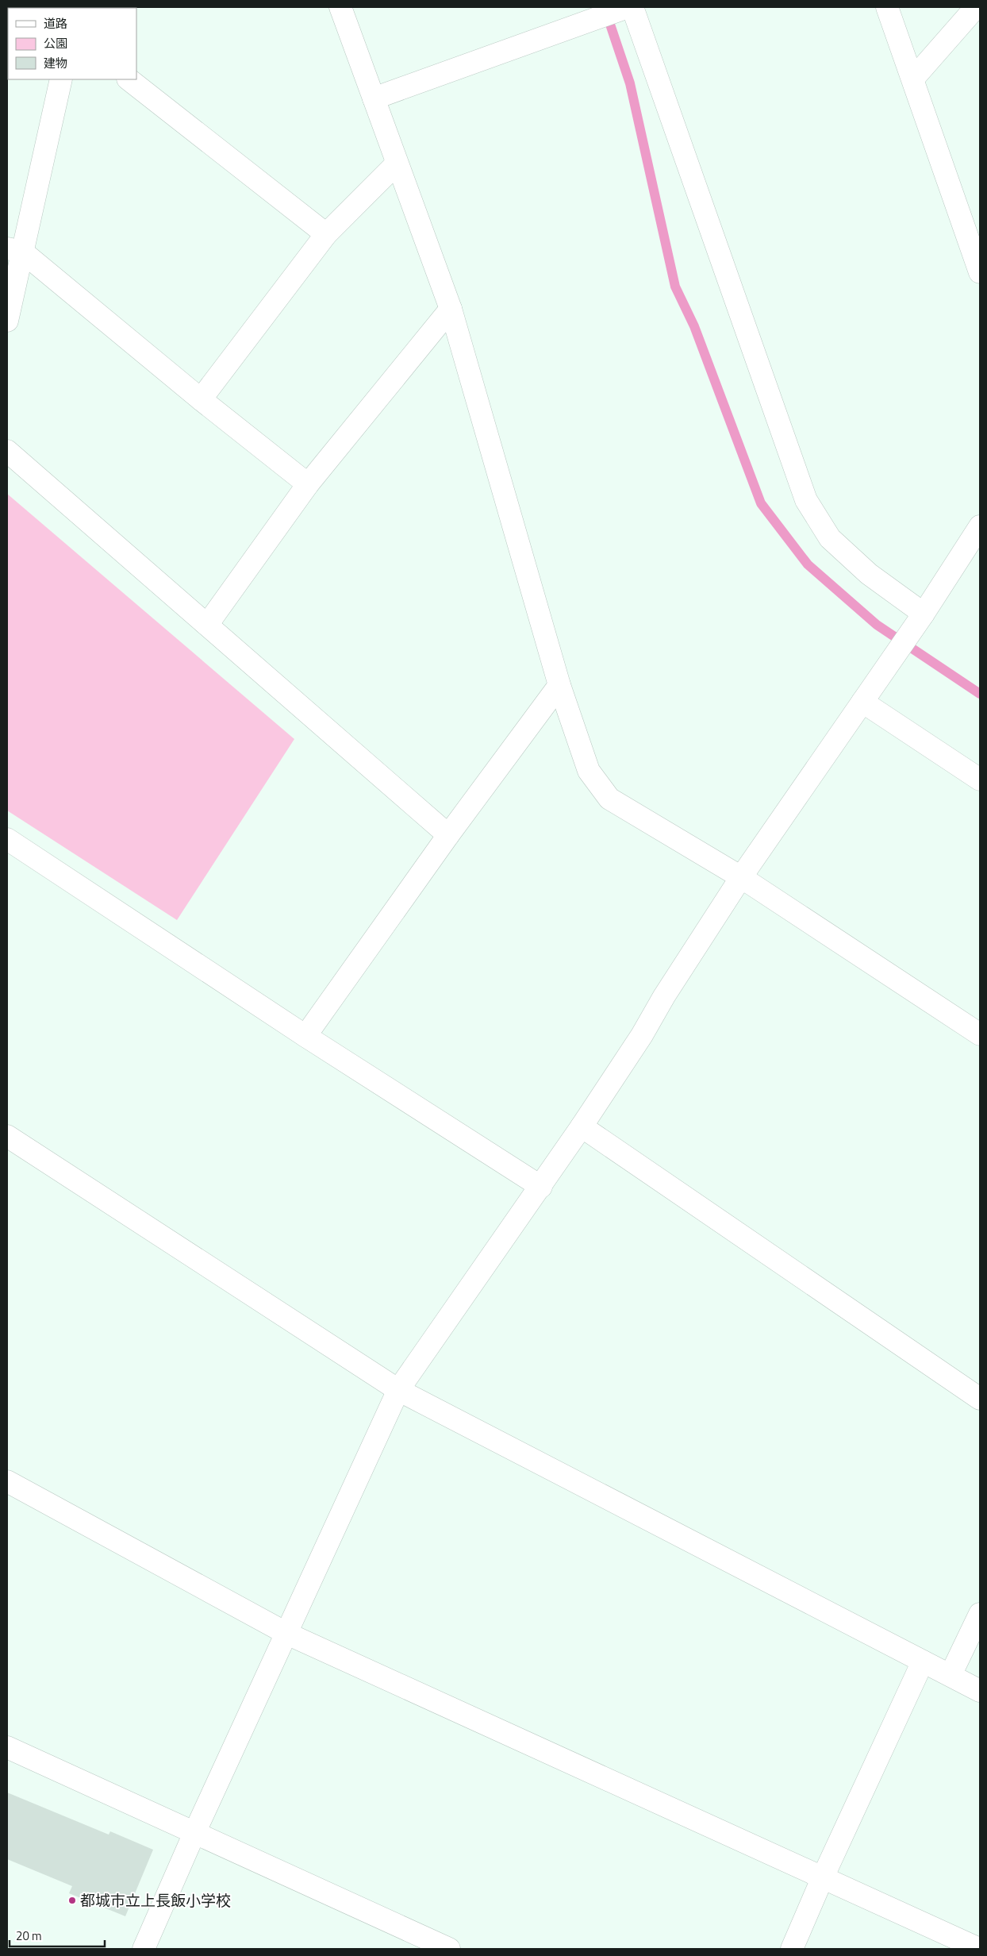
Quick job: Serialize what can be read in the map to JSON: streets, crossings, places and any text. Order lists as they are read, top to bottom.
{
  "places": ["都城市立上長飯小学校"],
  "legend": ["道路", "公園", "建物"],
  "scale_bar": "20 m"
}
